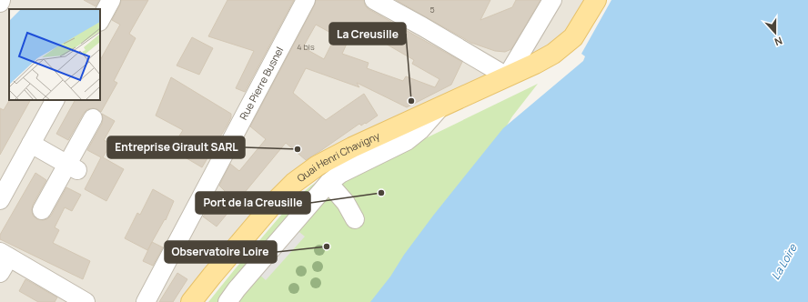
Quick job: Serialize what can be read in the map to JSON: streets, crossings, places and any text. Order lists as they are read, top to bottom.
{
  "streets": {
    "main road": ["Quai Henri Chavigny"],
    "street": ["Rue Pierre Busnel"]
  },
  "water": ["La Loire"],
  "places": [
    "La Creusille",
    "Entreprise Girault SARL",
    "Port de la Creusille",
    "Observatoire Loire"
  ],
  "house_numbers": ["5", "4 bis"],
  "north": "bottom"
}
